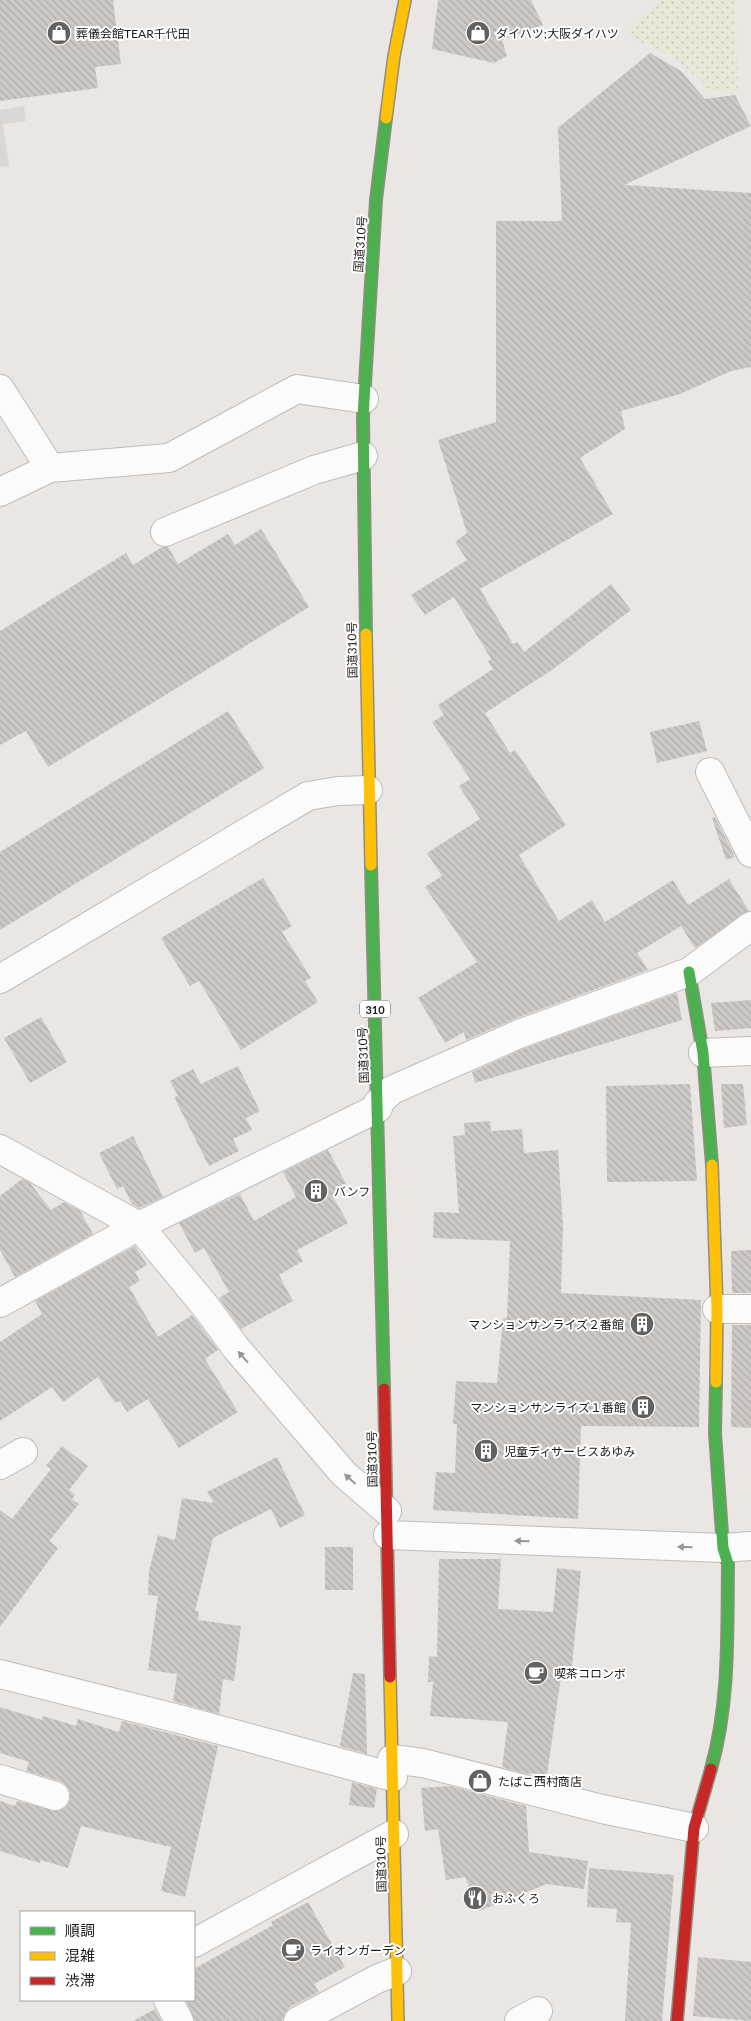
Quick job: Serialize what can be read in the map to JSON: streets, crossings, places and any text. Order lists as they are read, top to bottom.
{
  "streets": {
    "main road": ["国道310号", "310"]
  },
  "places": {
    "shop": ["葬儀会館TEAR千代田", "ダイハツ;大阪ダイハツ", "たばこ西村商店"],
    "building": [
      "バンフ",
      "マンションサンライズ２番館",
      "マンションサンライズ１番館",
      "児童ディサービスあゆみ"
    ],
    "cafe": ["喫茶コロンボ", "ライオンガーデン"],
    "restaurant": ["おふくろ"]
  },
  "legend": ["順調", "混雑", "渋滞"]
}
